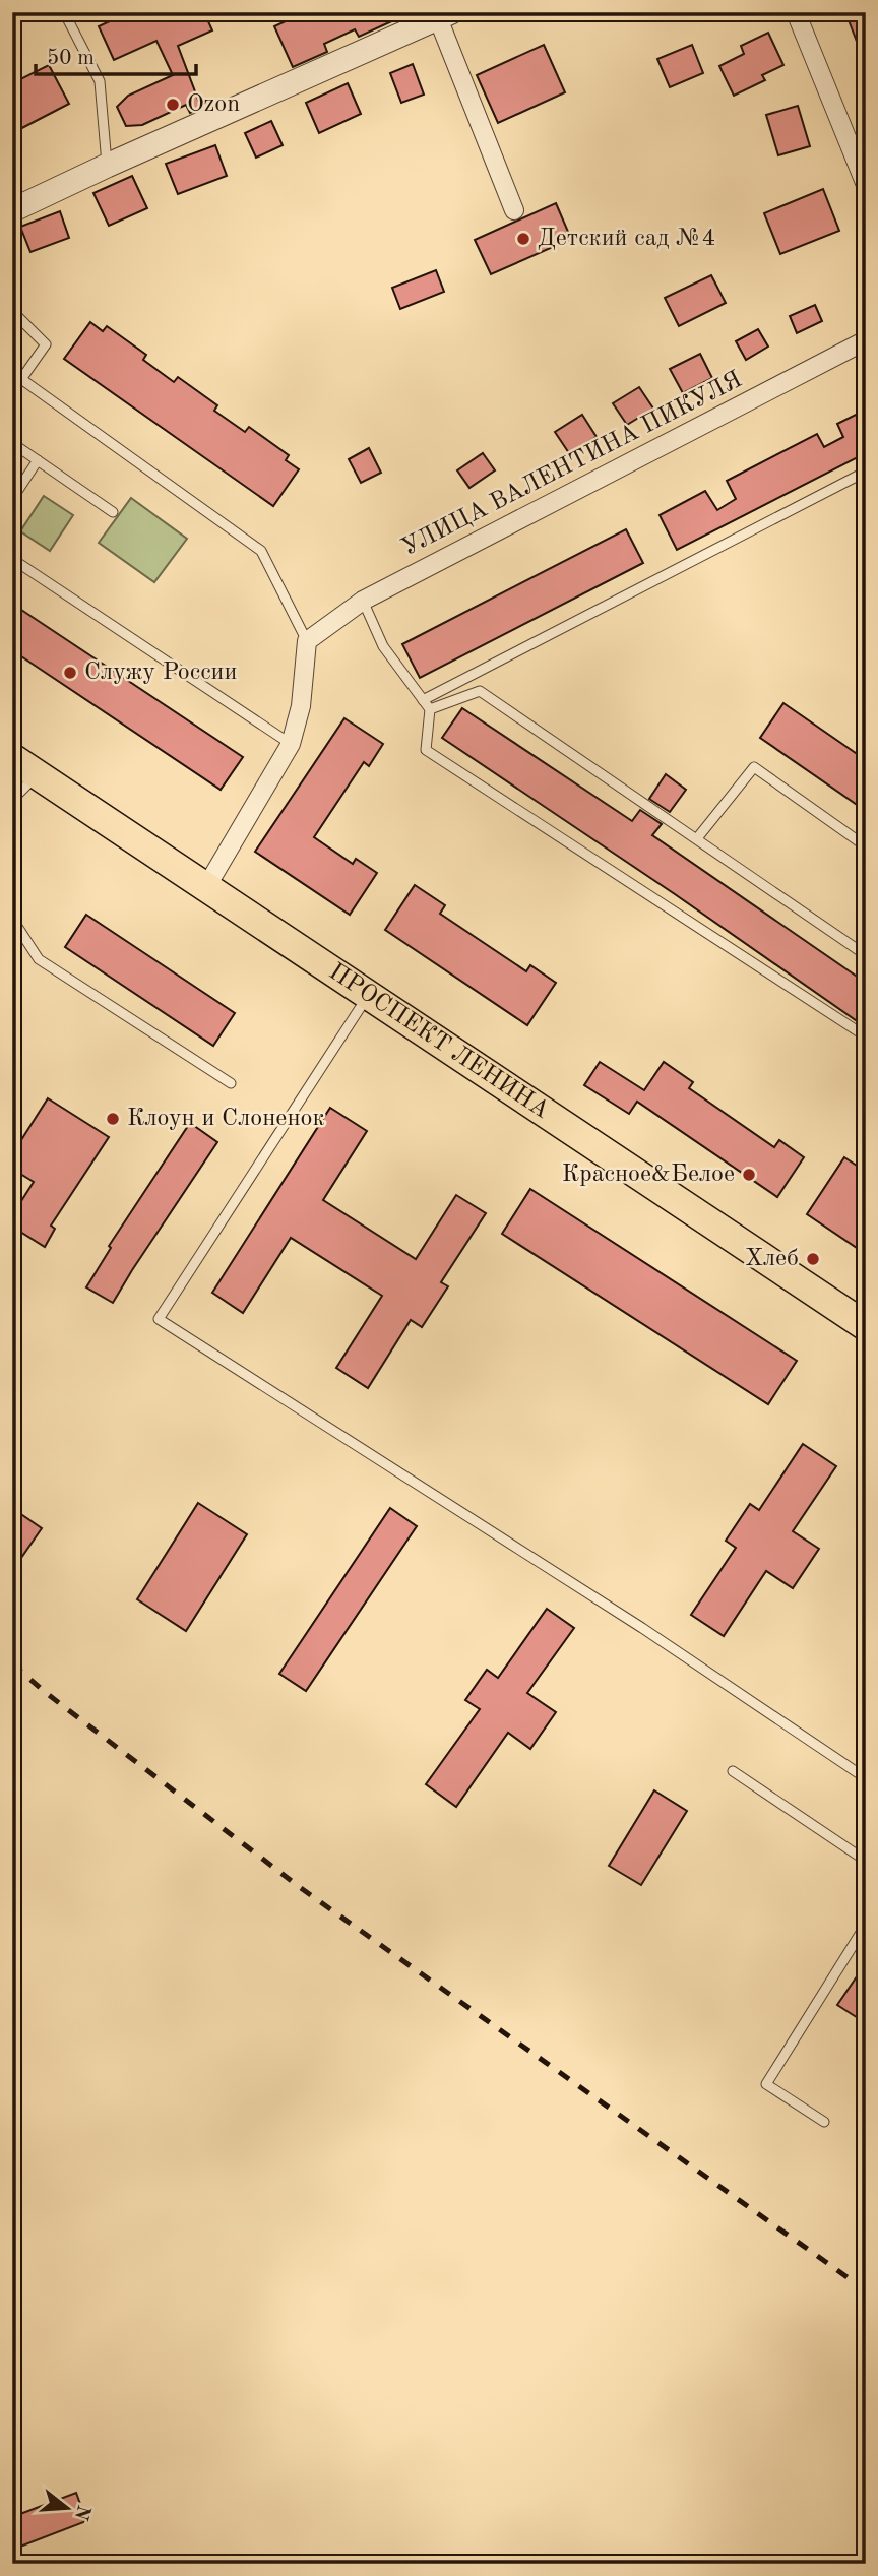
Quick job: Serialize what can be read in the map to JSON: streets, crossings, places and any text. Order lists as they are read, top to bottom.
{
  "streets": {
    "main road": ["ПРОСПЕКТ ЛЕНИНА"],
    "street": ["УЛИЦА ВАЛЕНТИНА ПИКУЛЯ"]
  },
  "places": [
    "Ozon",
    "Детский сад №4",
    "Служу России",
    "Клоун и Слоненок",
    "Красное&Белое",
    "Хлеб"
  ],
  "scale_bar": "50 m",
  "north": "right"
}
